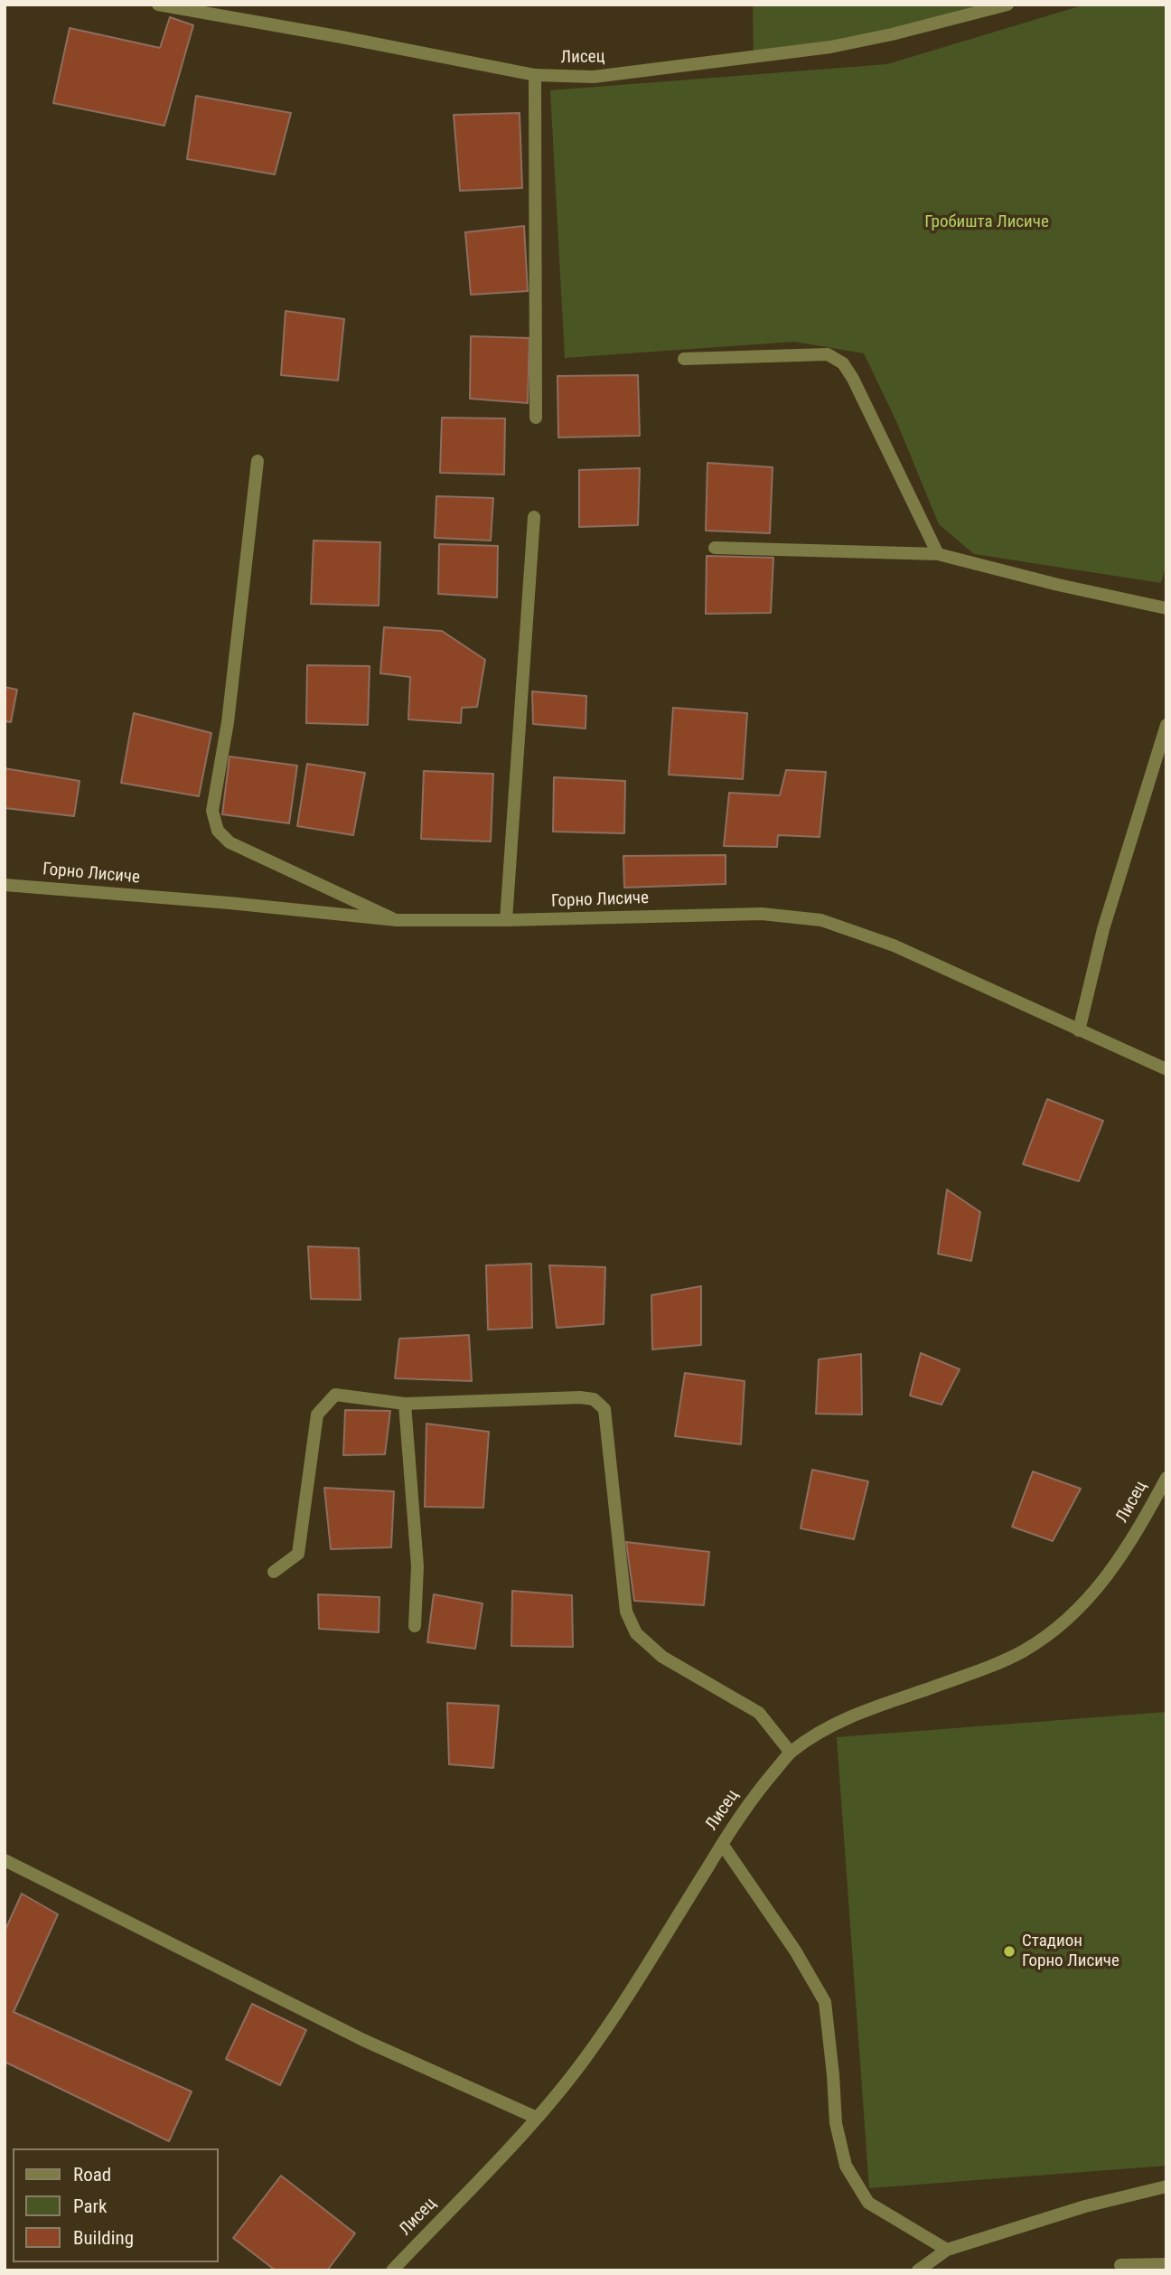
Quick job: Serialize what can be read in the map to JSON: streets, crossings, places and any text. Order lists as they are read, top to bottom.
{
  "streets": {
    "street": ["Лисец", "Горно Лисиче"]
  },
  "parks": ["Гробишта Лисиче"],
  "places": ["Стадион Горно Лисиче"],
  "legend": ["Road", "Park", "Building"]
}
